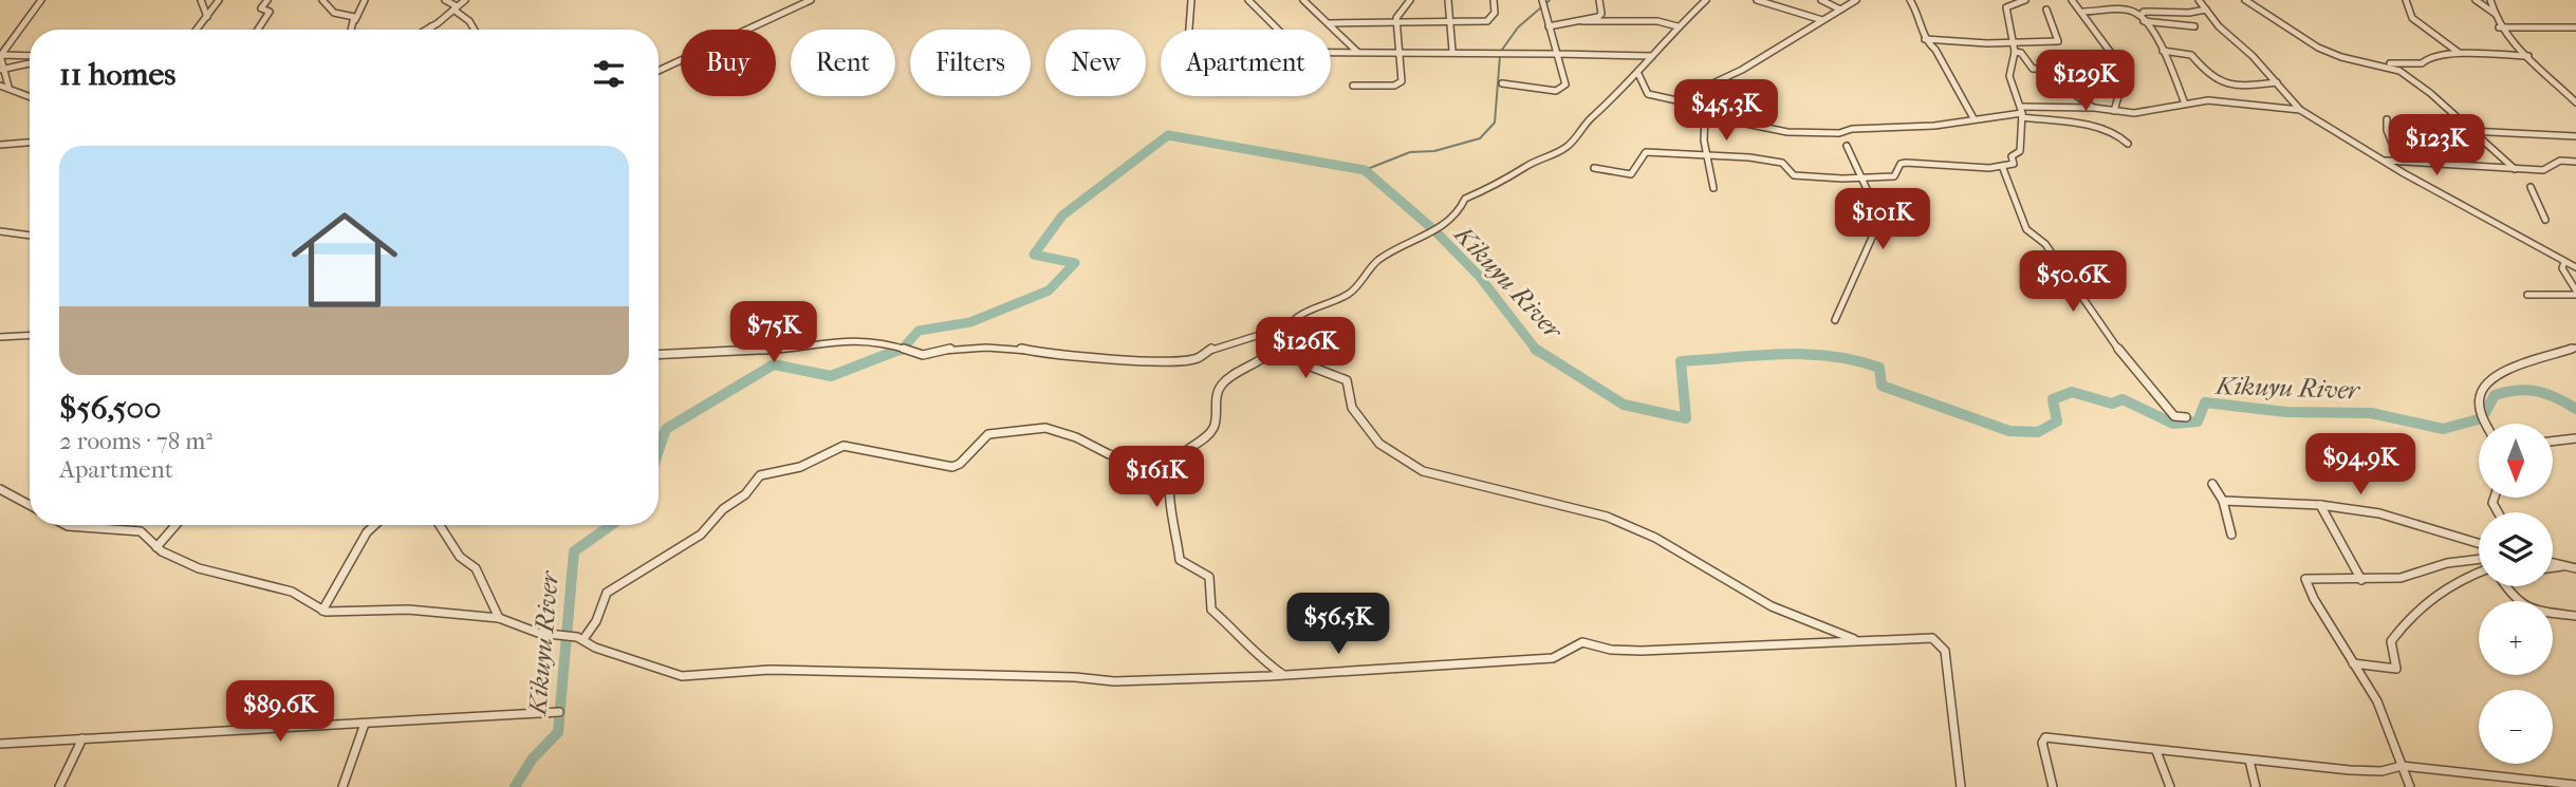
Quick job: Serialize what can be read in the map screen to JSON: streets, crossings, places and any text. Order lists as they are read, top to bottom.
{
  "water": ["Kikuyu River"],
  "north": "bottom",
  "page": {
    "chip": [
      "Buy",
      "Rent",
      "Filters",
      "New",
      "Apartment"
    ],
    "heading": "11 homes",
    "price": [
      "$129K",
      "$45.3K",
      "$123K",
      "$101K",
      "$50.6K",
      "$75K",
      "$126K",
      "$94.9K",
      "$161K",
      "$56.5K",
      "$89.6K"
    ],
    "list": [
      {
        "name": "$56,500",
        "note": "2 rooms · 78 m² · Apartment"
      }
    ],
    "map_buttons": ["+", "−"]
  }
}
